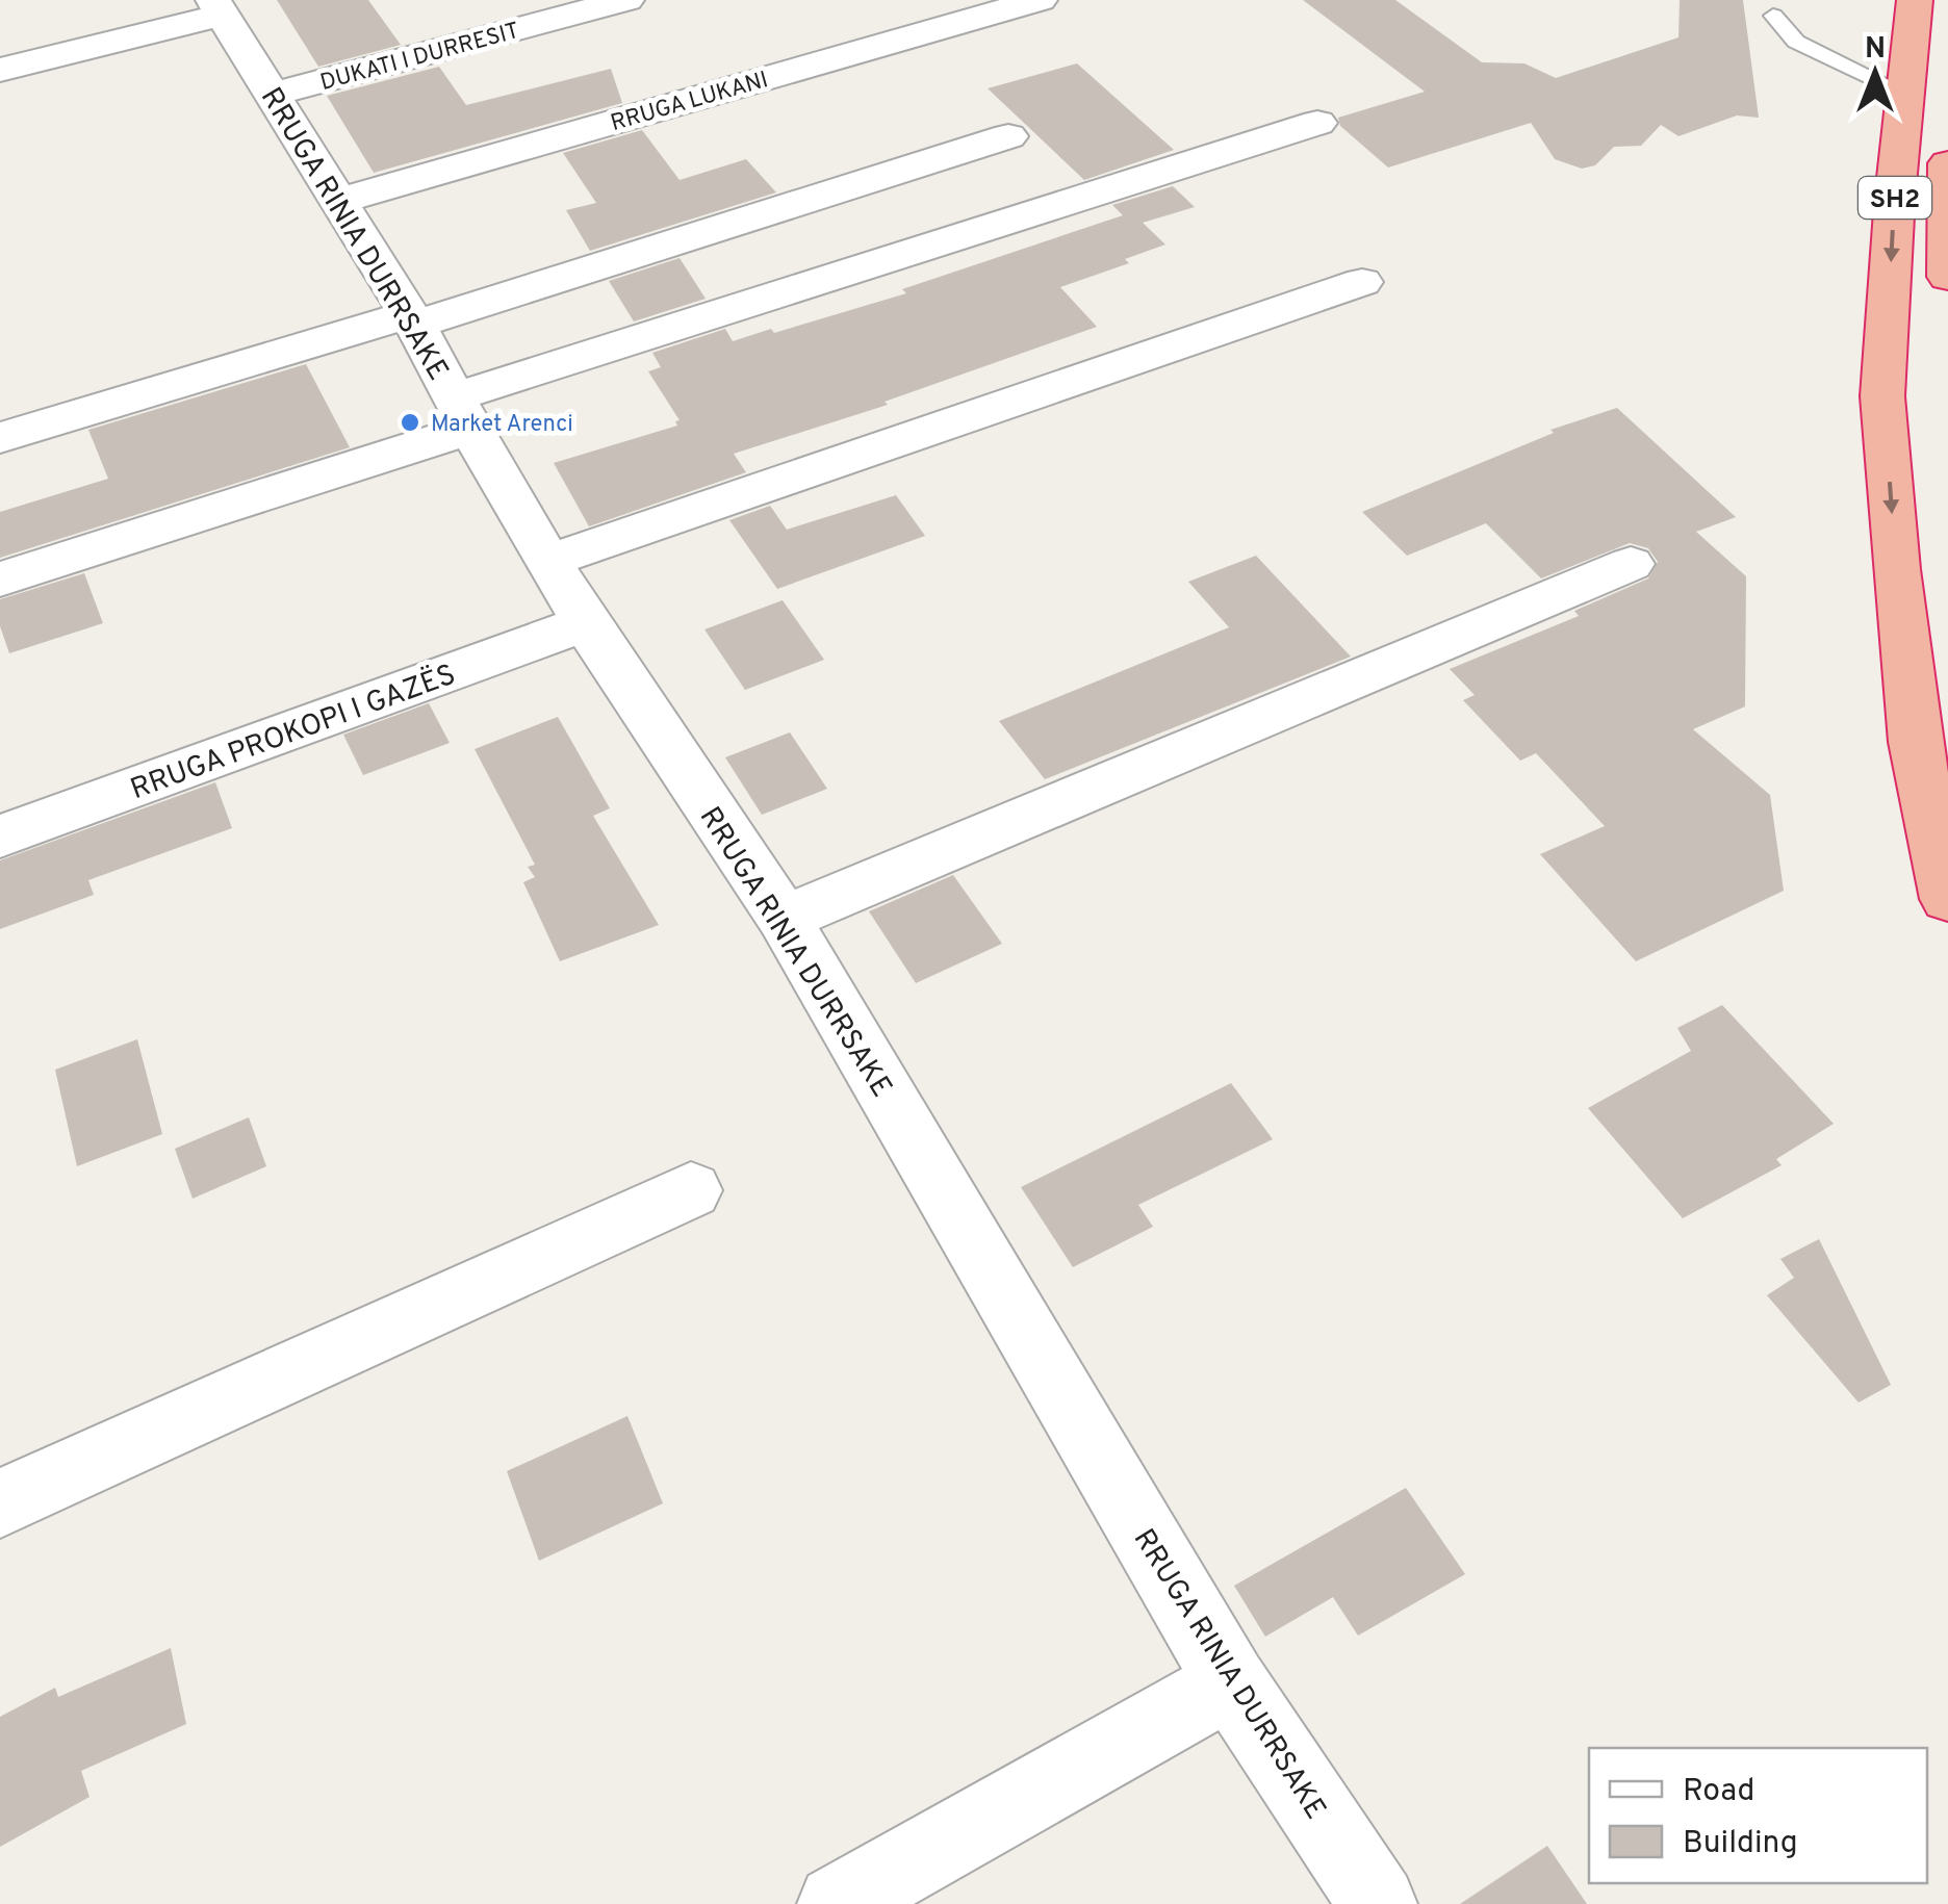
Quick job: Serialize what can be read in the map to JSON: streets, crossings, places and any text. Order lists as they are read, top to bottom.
{
  "streets": {
    "highway": ["SH2"],
    "street": [
      "DUKATI I DURRESIT",
      "RRUGA LUKANI",
      "RRUGA RINIA DURRSAKE",
      "RRUGA PROKOPI I GAZËS"
    ]
  },
  "crossings": [
    ["DUKATI I DURRESIT", "RRUGA RINIA DURRSAKE"],
    ["RRUGA LUKANI", "RRUGA RINIA DURRSAKE"],
    ["RRUGA RINIA DURRSAKE", "RRUGA PROKOPI I GAZËS"]
  ],
  "places": ["Market Arenci"],
  "legend": ["Road", "Building"],
  "north": "top"
}
